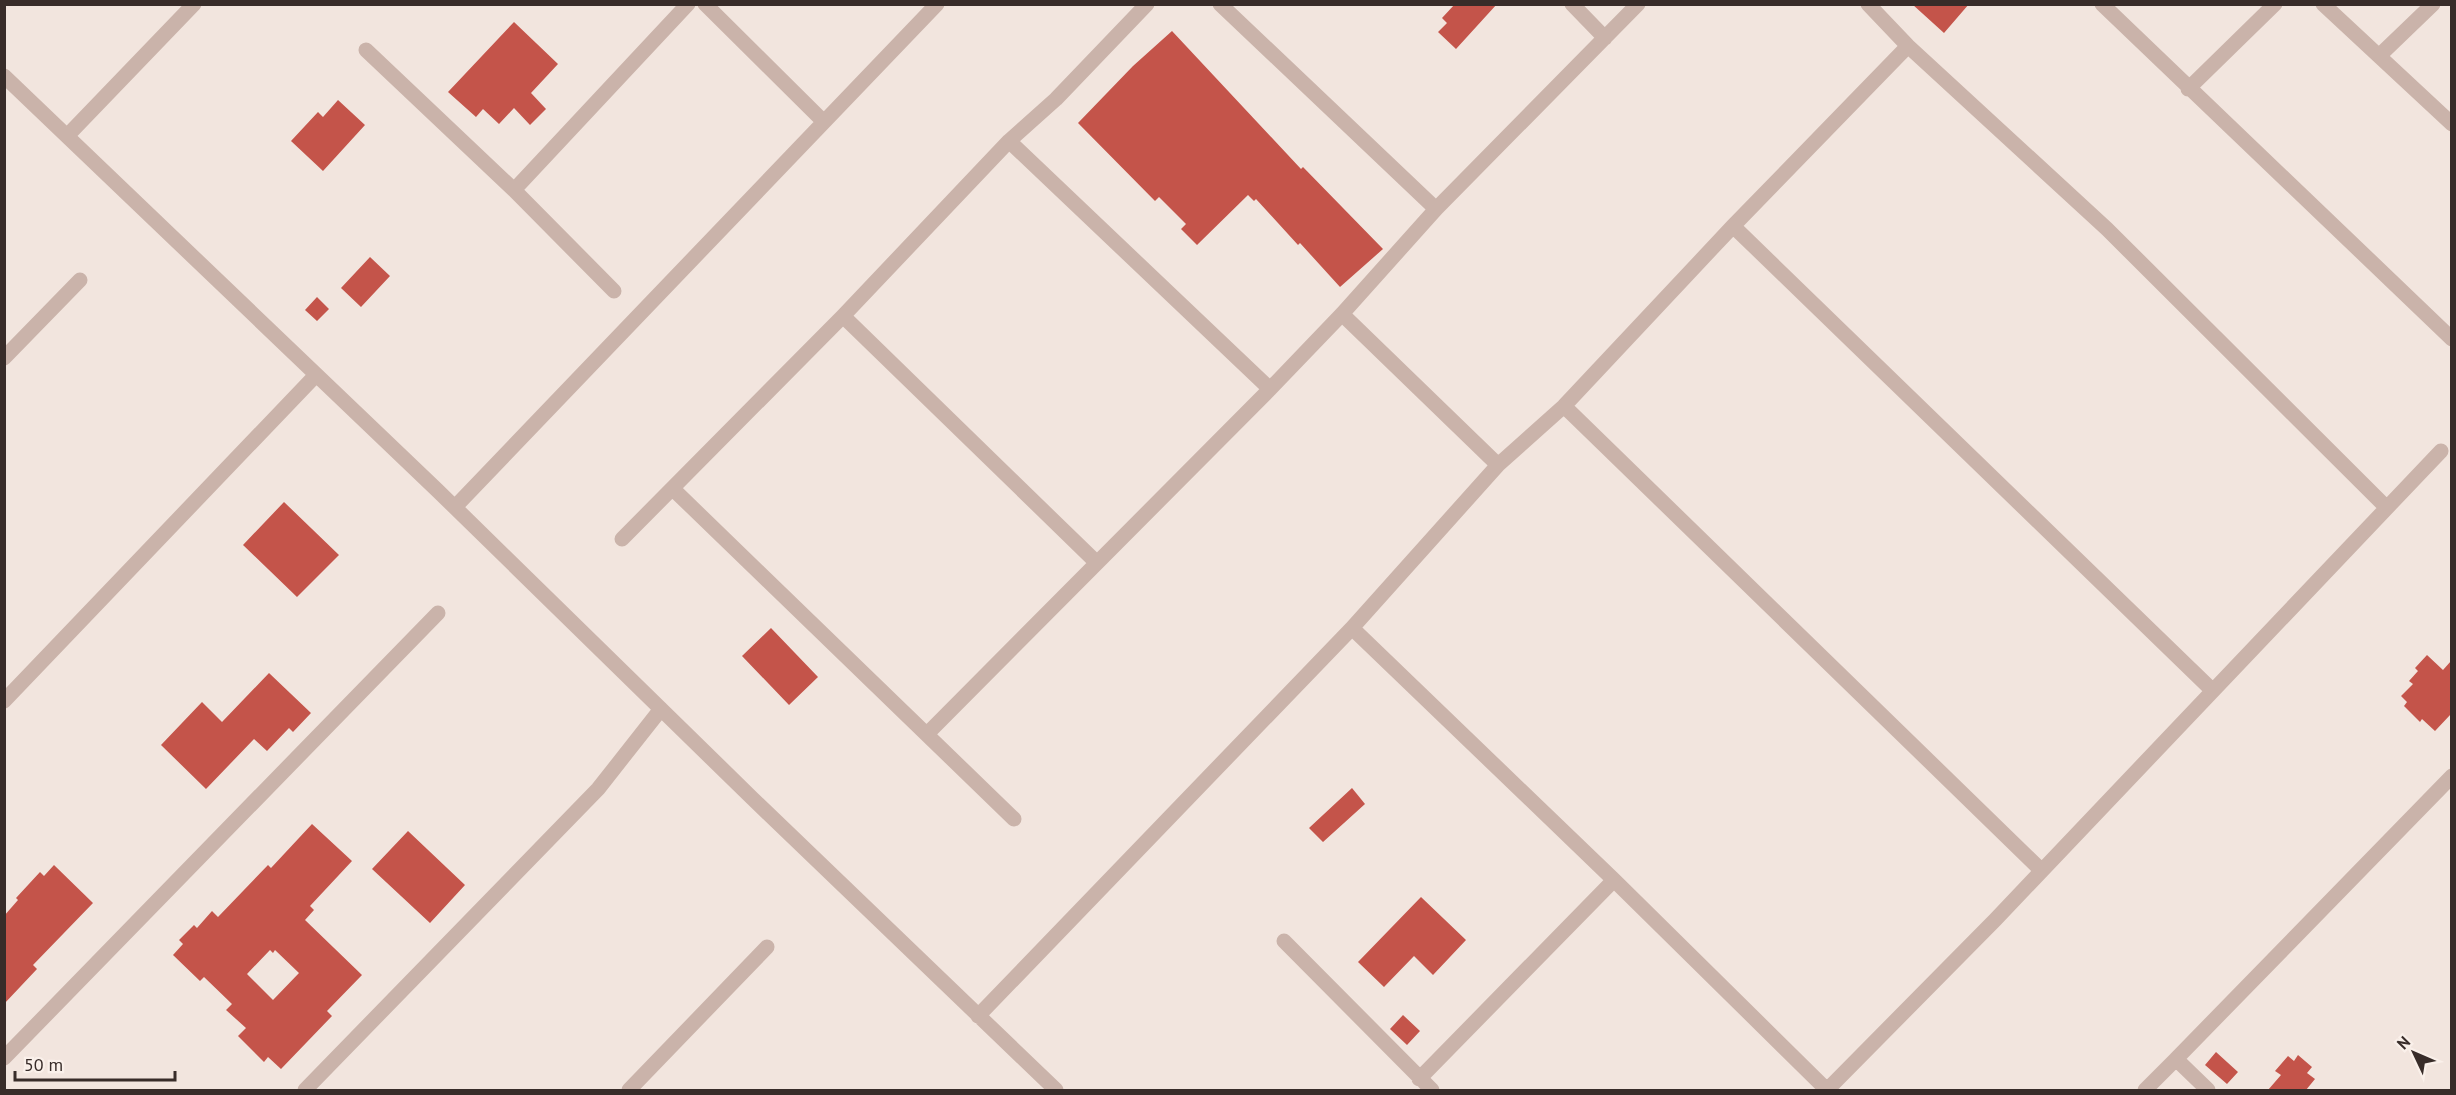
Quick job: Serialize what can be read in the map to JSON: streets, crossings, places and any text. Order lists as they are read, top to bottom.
{
  "scale_bar": "50 m",
  "north": "top left"
}
